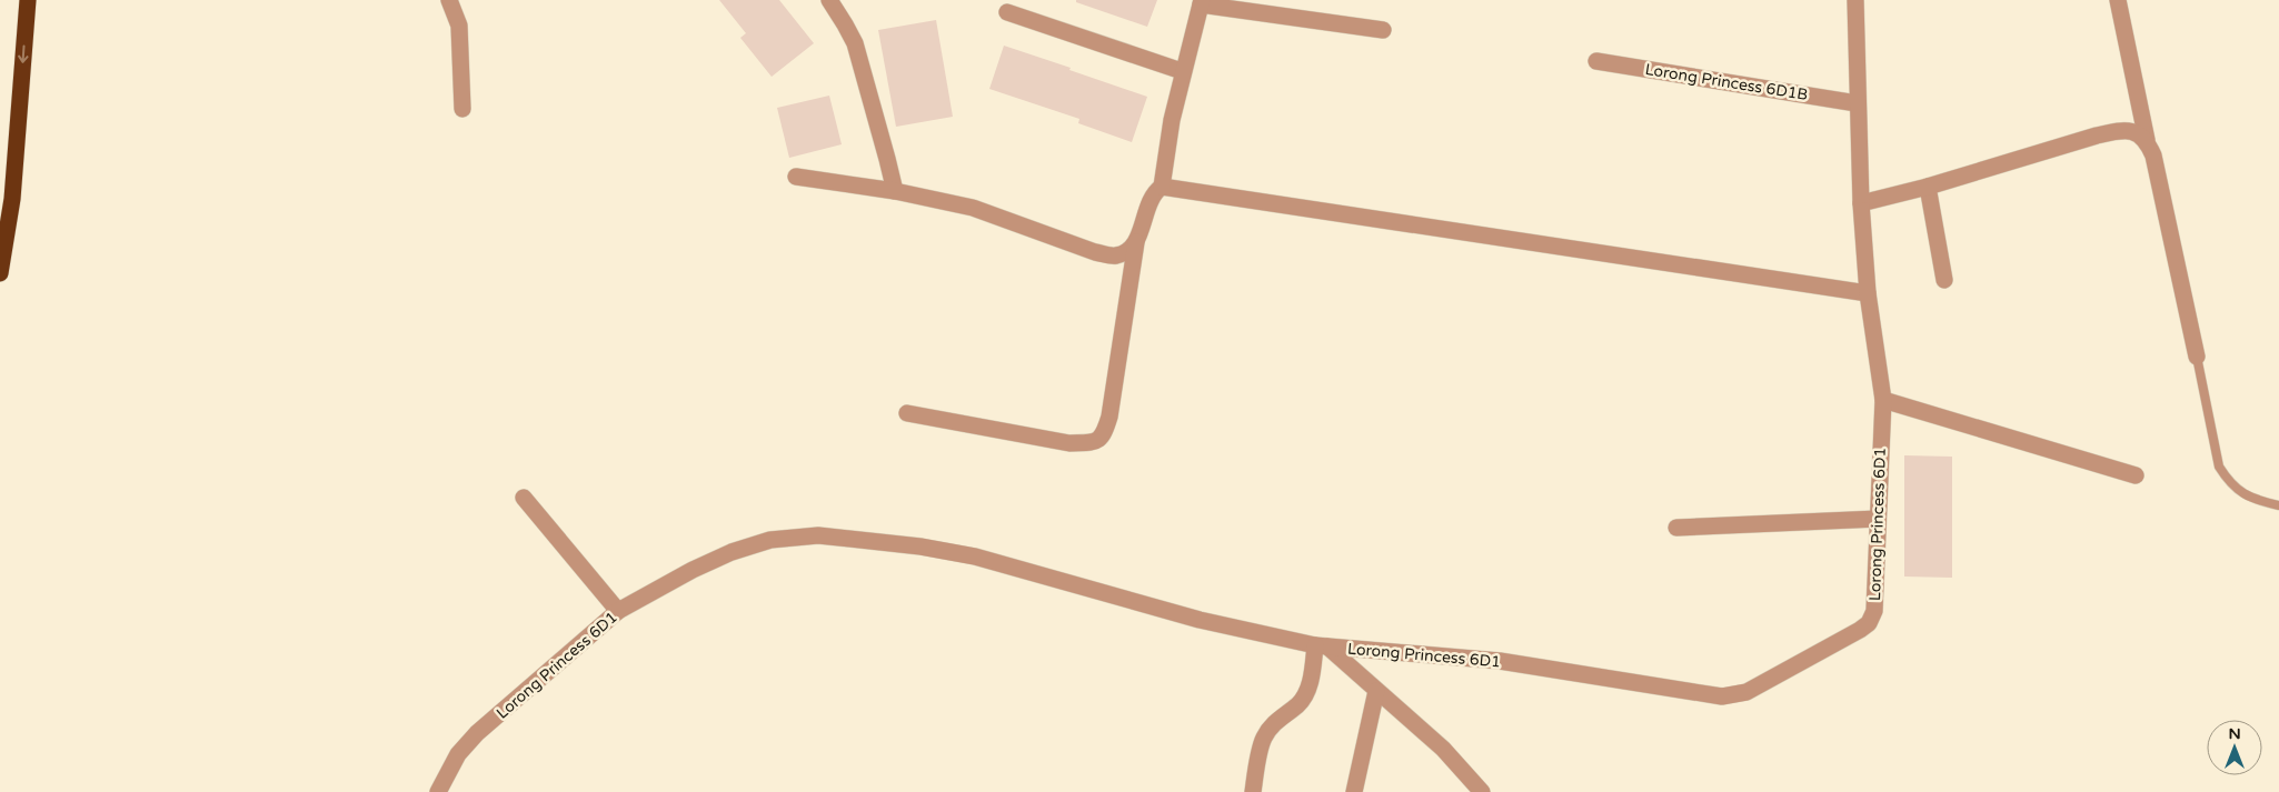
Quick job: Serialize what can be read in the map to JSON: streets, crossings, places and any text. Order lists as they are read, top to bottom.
{
  "streets": {
    "street": ["Lorong Princess 6D1B", "Lorong Princess 6D1"]
  },
  "crossings": [
    ["Lorong Princess 6D1B", "Lorong Princess 6D1"]
  ],
  "north": "top"
}
